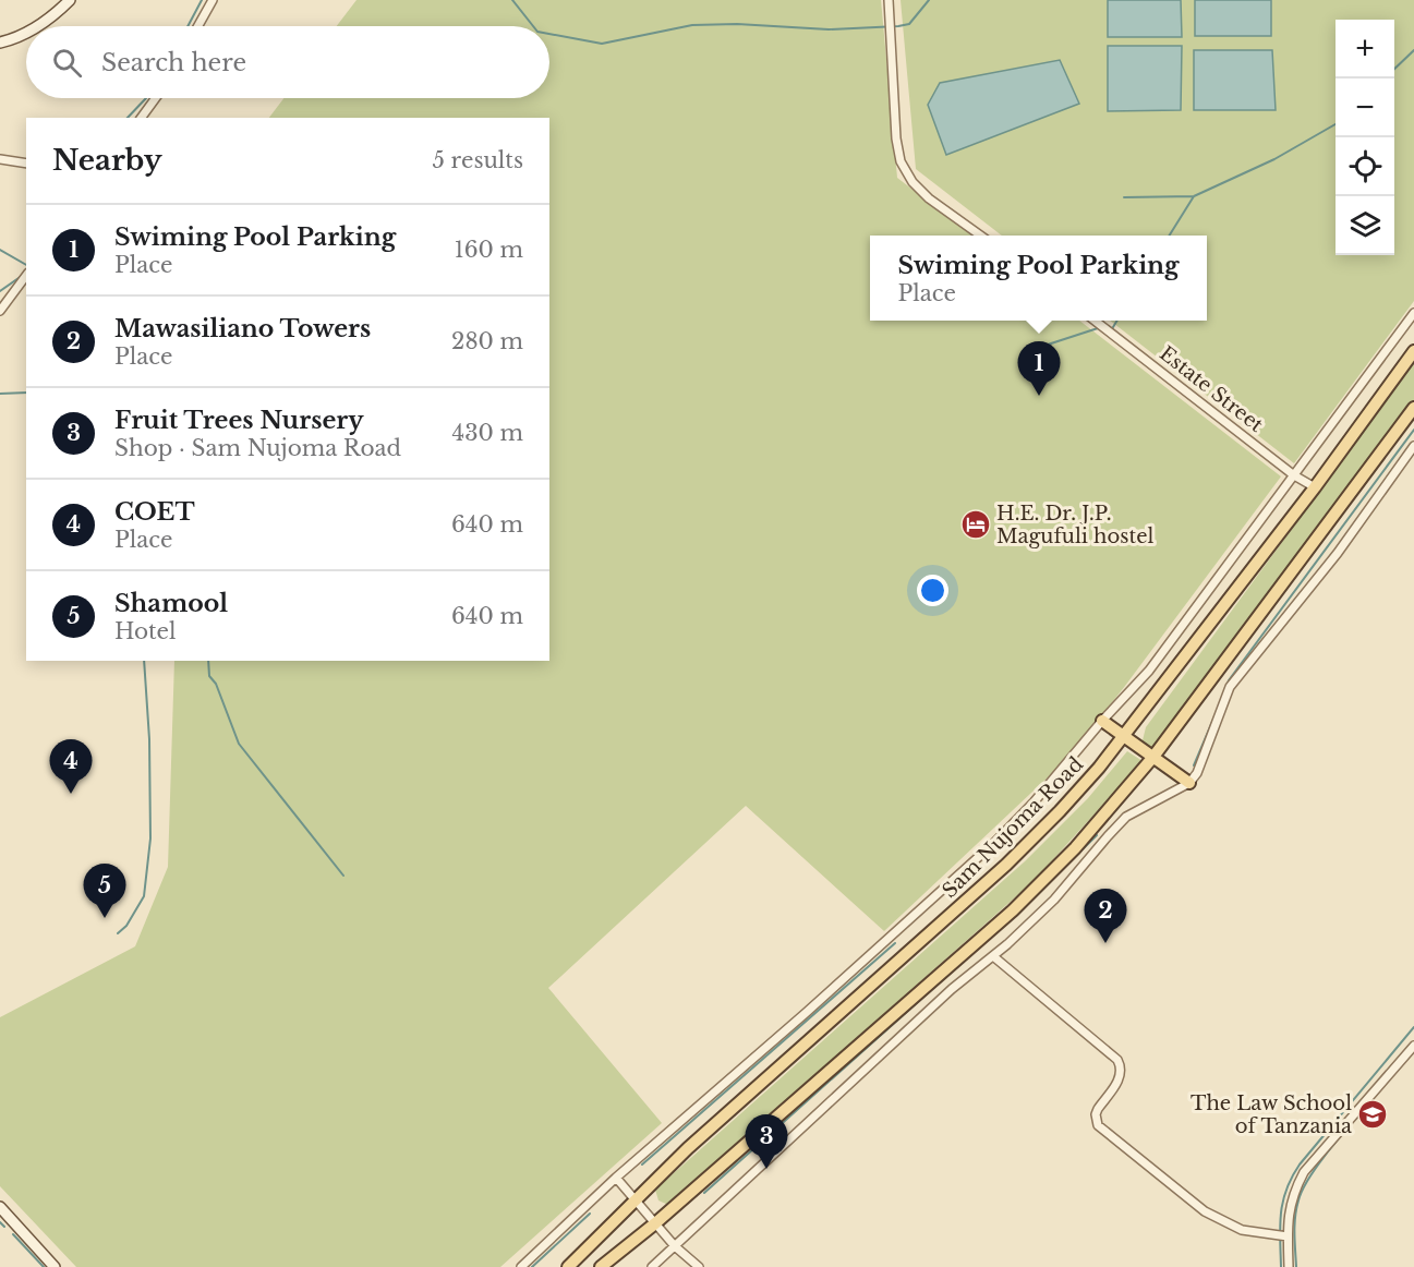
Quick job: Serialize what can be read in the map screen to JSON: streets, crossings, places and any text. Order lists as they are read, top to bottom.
{
  "streets": {
    "main road": ["Sam Nujoma Road"],
    "street": ["Estate Street"]
  },
  "crossings": [
    ["Estate Street", "Sam Nujoma Road"]
  ],
  "places": {
    "hotel": ["H.E. Dr. J.P. Magufuli hostel"],
    "school or university": ["The Law School of Tanzania"]
  },
  "page": {
    "map_buttons": ["+", "−"],
    "search": "Search here",
    "heading": ["Nearby", "5 results"],
    "list": [
      {
        "mark": "1",
        "name": "Swiming Pool Parking",
        "note": "Place",
        "value": "160 m"
      },
      {
        "mark": "2",
        "name": "Mawasiliano Towers",
        "note": "Place",
        "value": "280 m"
      },
      {
        "mark": "3",
        "name": "Fruit Trees Nursery",
        "note": "Shop · Sam Nujoma Road",
        "value": "430 m"
      },
      {
        "mark": "4",
        "name": "COET",
        "note": "Place",
        "value": "640 m"
      },
      {
        "mark": "5",
        "name": "Shamool",
        "note": "Hotel",
        "value": "640 m"
      }
    ],
    "popup": ["Swiming Pool Parking", "Place"],
    "pins": [
      "1",
      "4",
      "5",
      "2",
      "3"
    ]
  }
}
